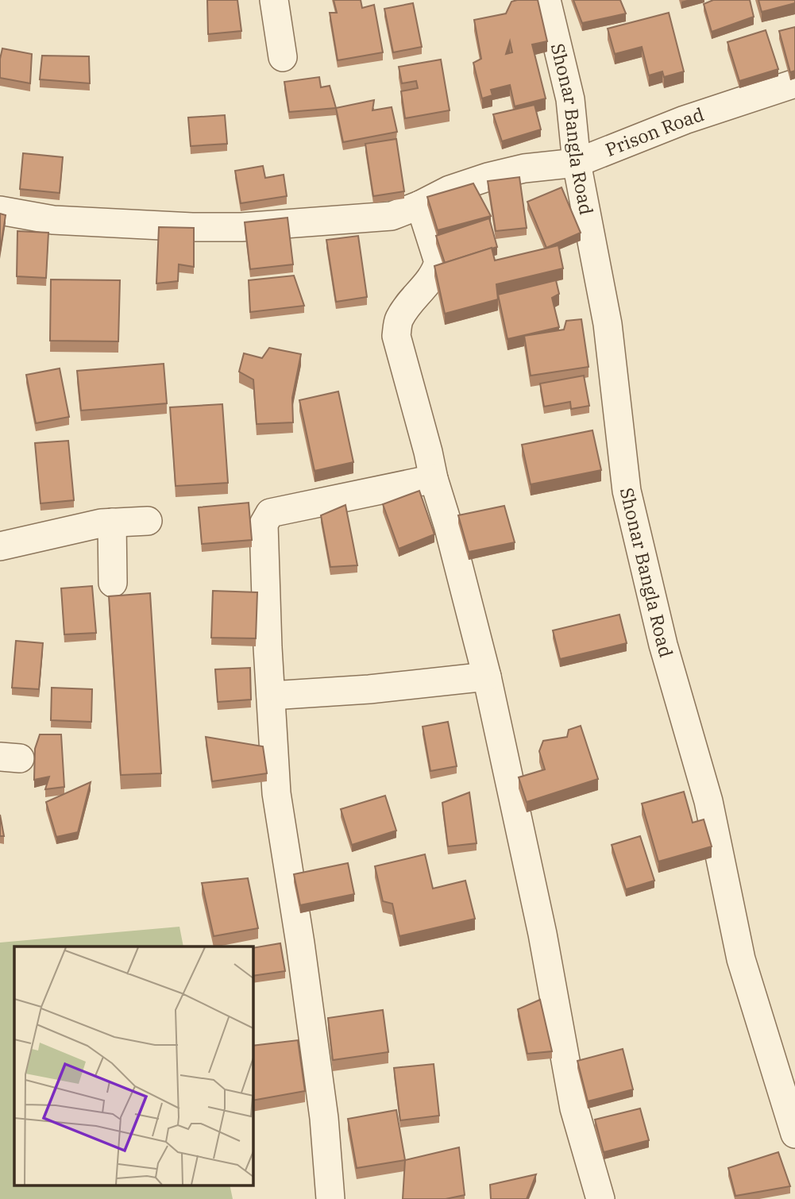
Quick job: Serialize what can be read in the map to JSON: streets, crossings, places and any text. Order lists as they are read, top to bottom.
{
  "streets": {
    "street": ["Shonar Bangla Road", "Prison Road"]
  },
  "crossings": [
    ["Shonar Bangla Road", "Prison Road"]
  ]
}
